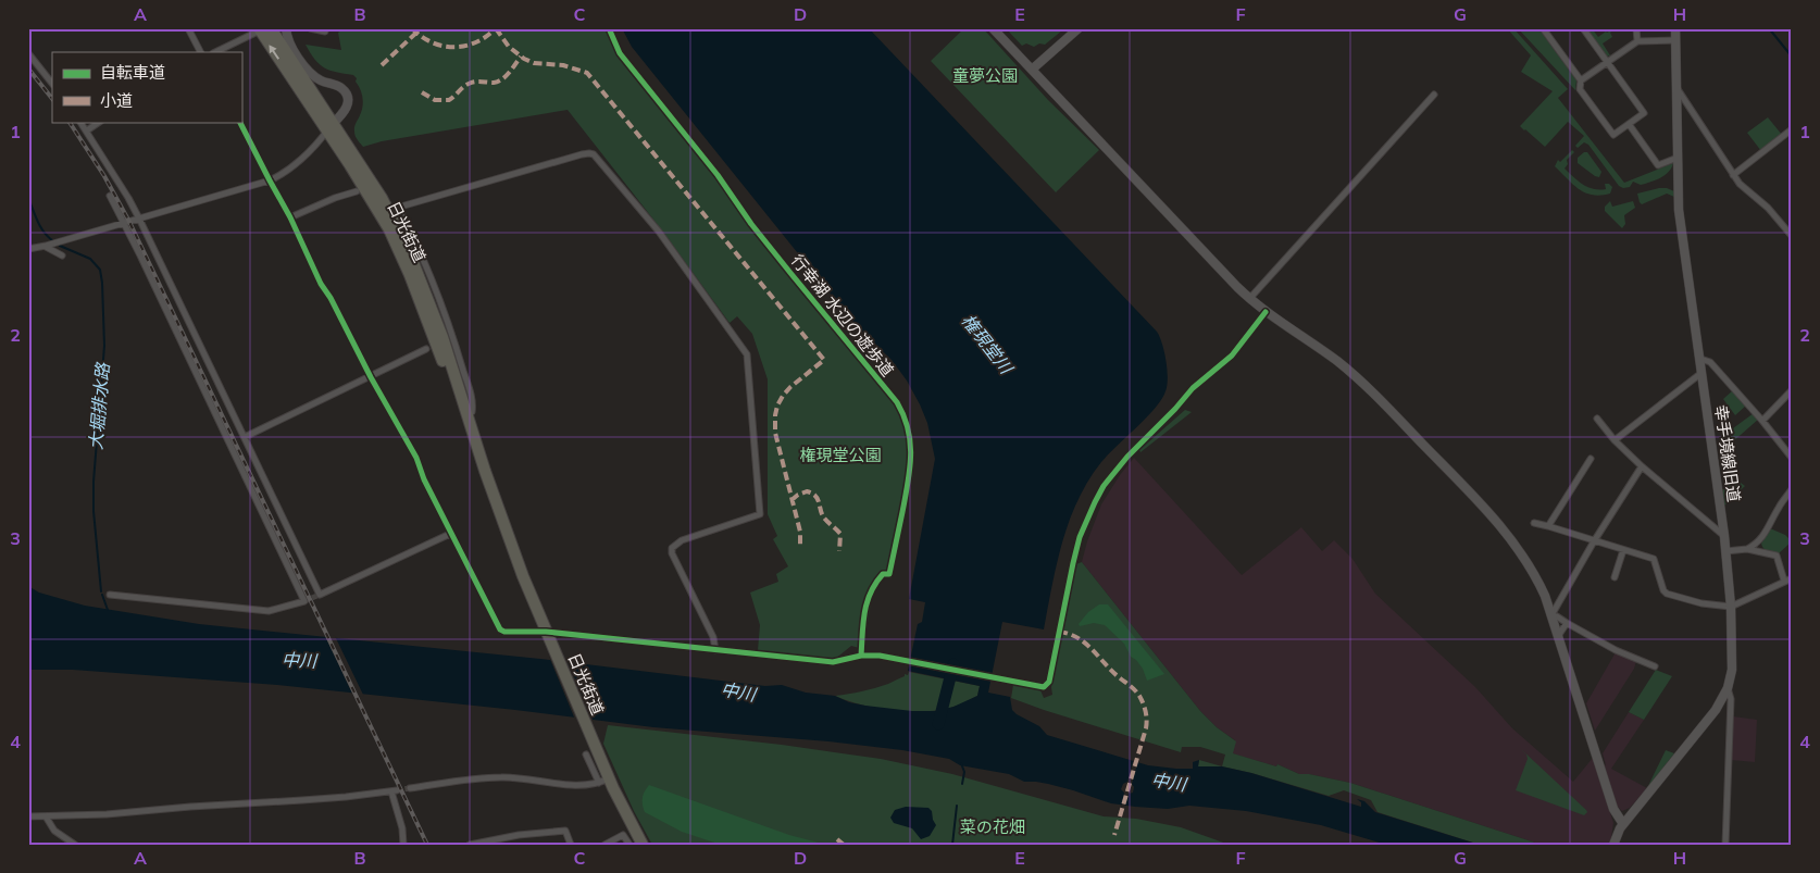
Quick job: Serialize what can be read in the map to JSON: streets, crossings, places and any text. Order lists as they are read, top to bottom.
{
  "streets": {
    "highway": ["日光街道"],
    "street": ["幸手境線旧道"],
    "cycle path": ["行幸湖 水辺の遊歩道"]
  },
  "water": ["権現堂川", "大堀排水路", "中川"],
  "parks": ["童夢公園", "権現堂公園", "菜の花畑"],
  "legend": ["自転車道", "小道"],
  "grid": {
    "columns": [
      "A",
      "B",
      "C",
      "D",
      "E",
      "F",
      "G",
      "H"
    ],
    "rows": [
      "1",
      "2",
      "3",
      "4"
    ]
  }
}
